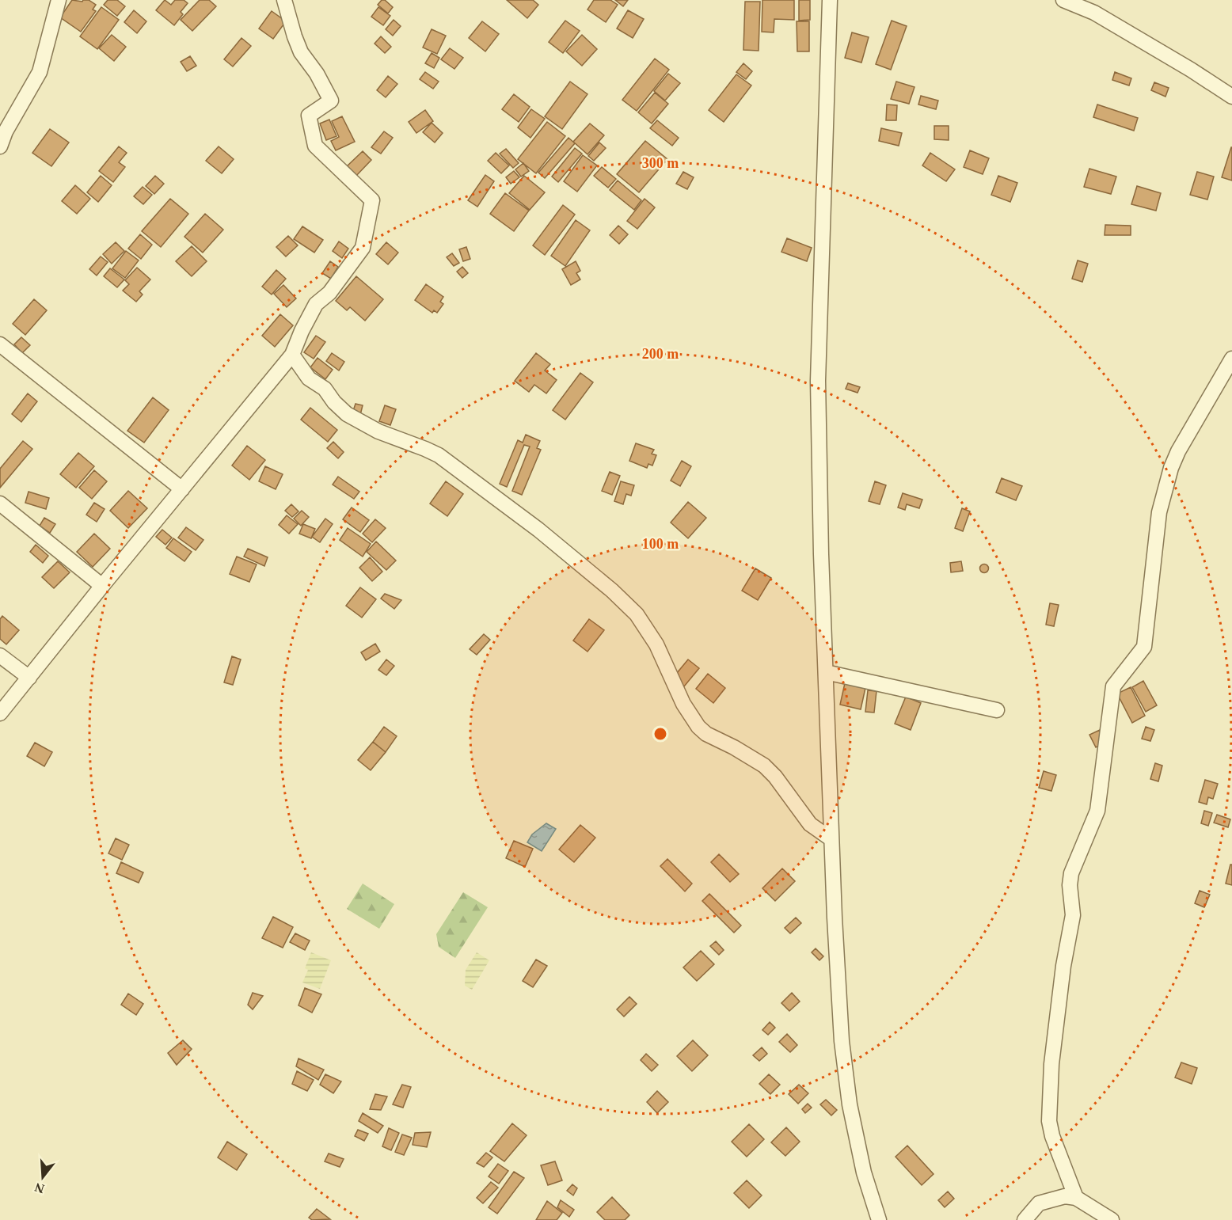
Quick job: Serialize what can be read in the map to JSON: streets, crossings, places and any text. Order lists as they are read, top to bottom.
{
  "north": "bottom",
  "rings": ["300 m", "200 m", "100 m"]
}
